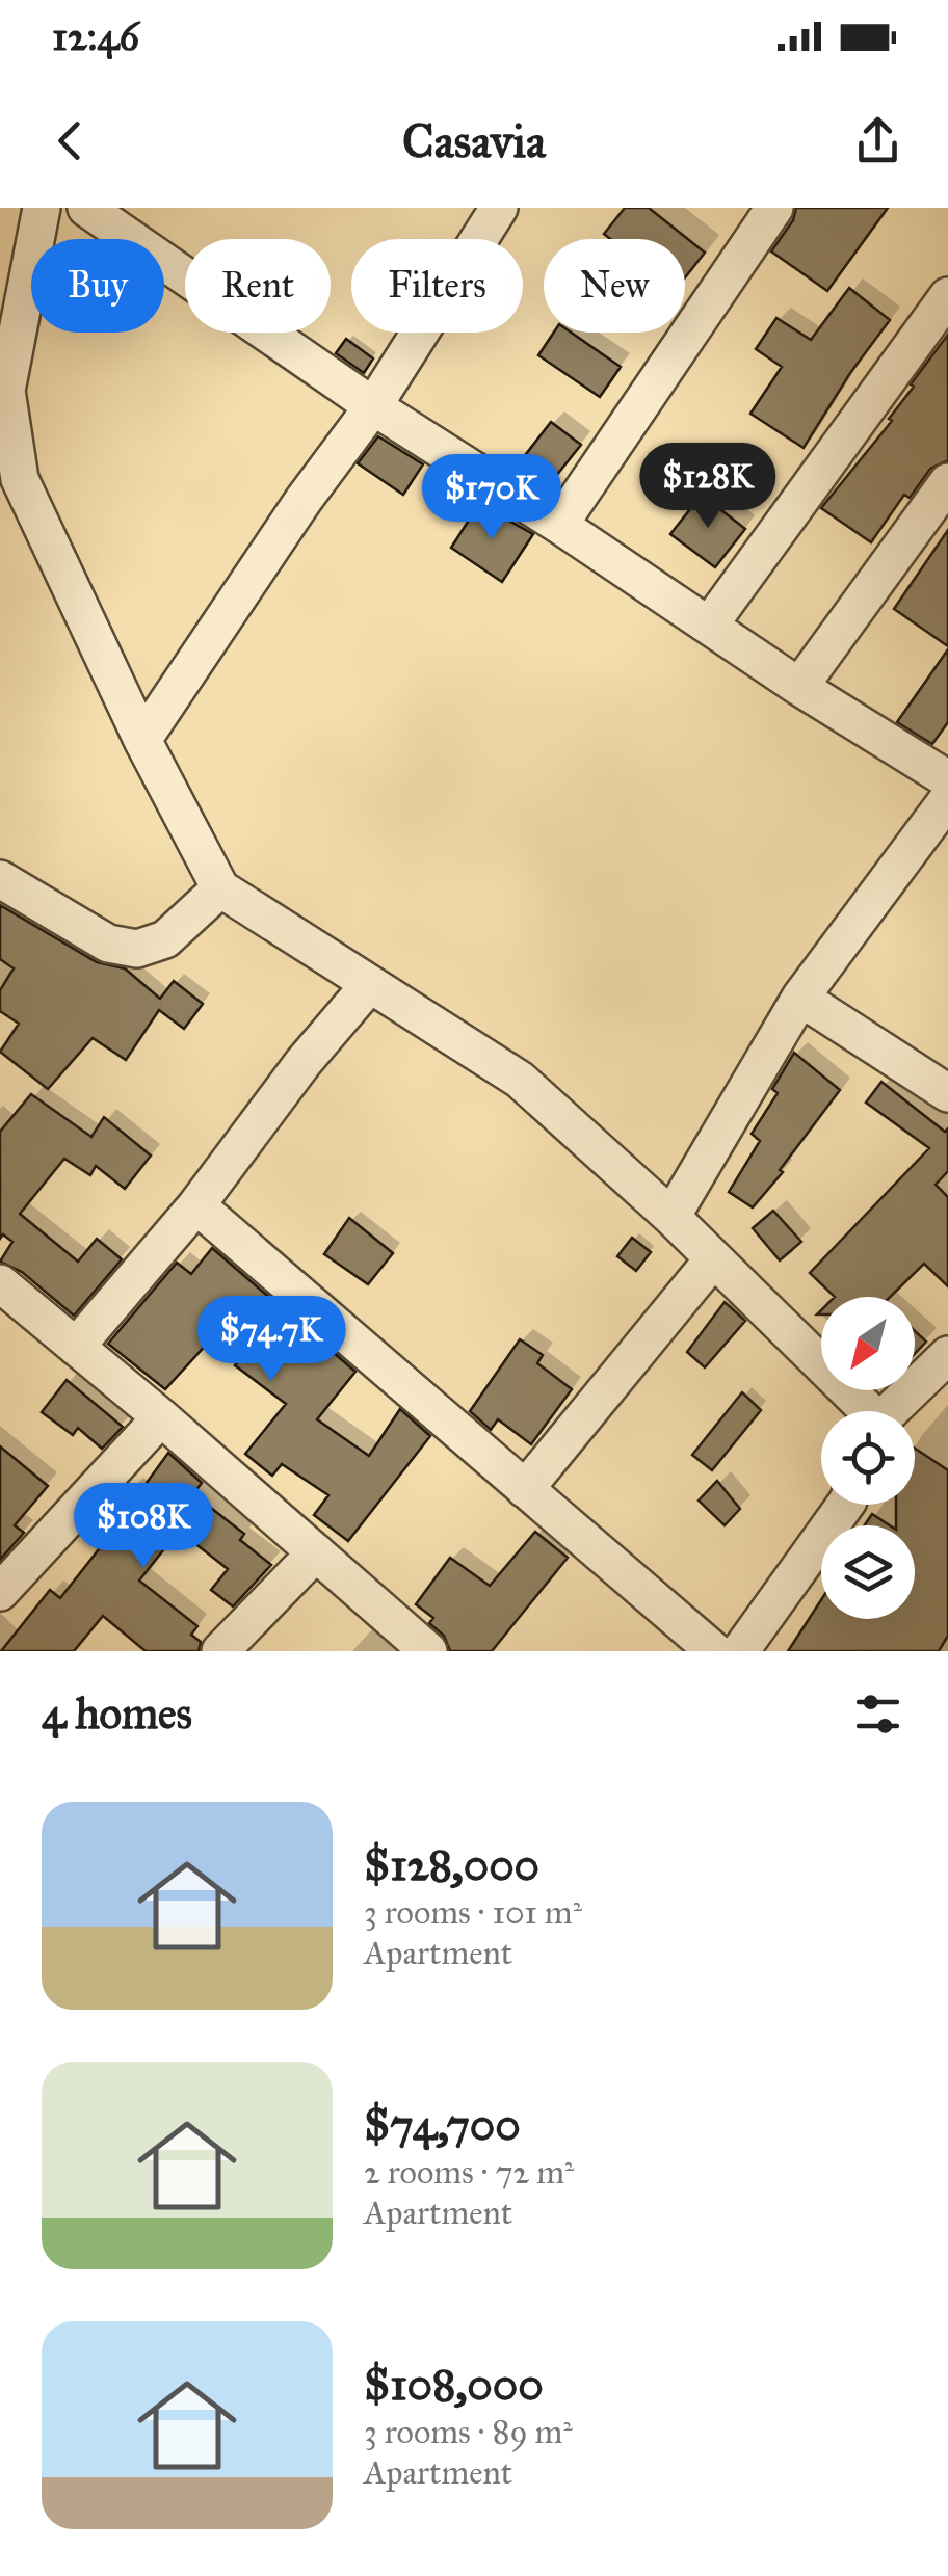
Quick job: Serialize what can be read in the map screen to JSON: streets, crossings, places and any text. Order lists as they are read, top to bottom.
{
  "north": "bottom left",
  "page": {
    "status": "12:46",
    "header": "Casavia",
    "chip": [
      "Buy",
      "Rent",
      "Filters",
      "New"
    ],
    "price": [
      "$128K",
      "$170K",
      "$74.7K",
      "$108K"
    ],
    "heading": "4 homes",
    "list": [
      {
        "name": "$128,000",
        "note": "3 rooms · 101 m² · Apartment"
      },
      {
        "name": "$74,700",
        "note": "2 rooms · 72 m² · Apartment"
      },
      {
        "name": "$108,000",
        "note": "3 rooms · 89 m² · Apartment"
      }
    ]
  }
}
